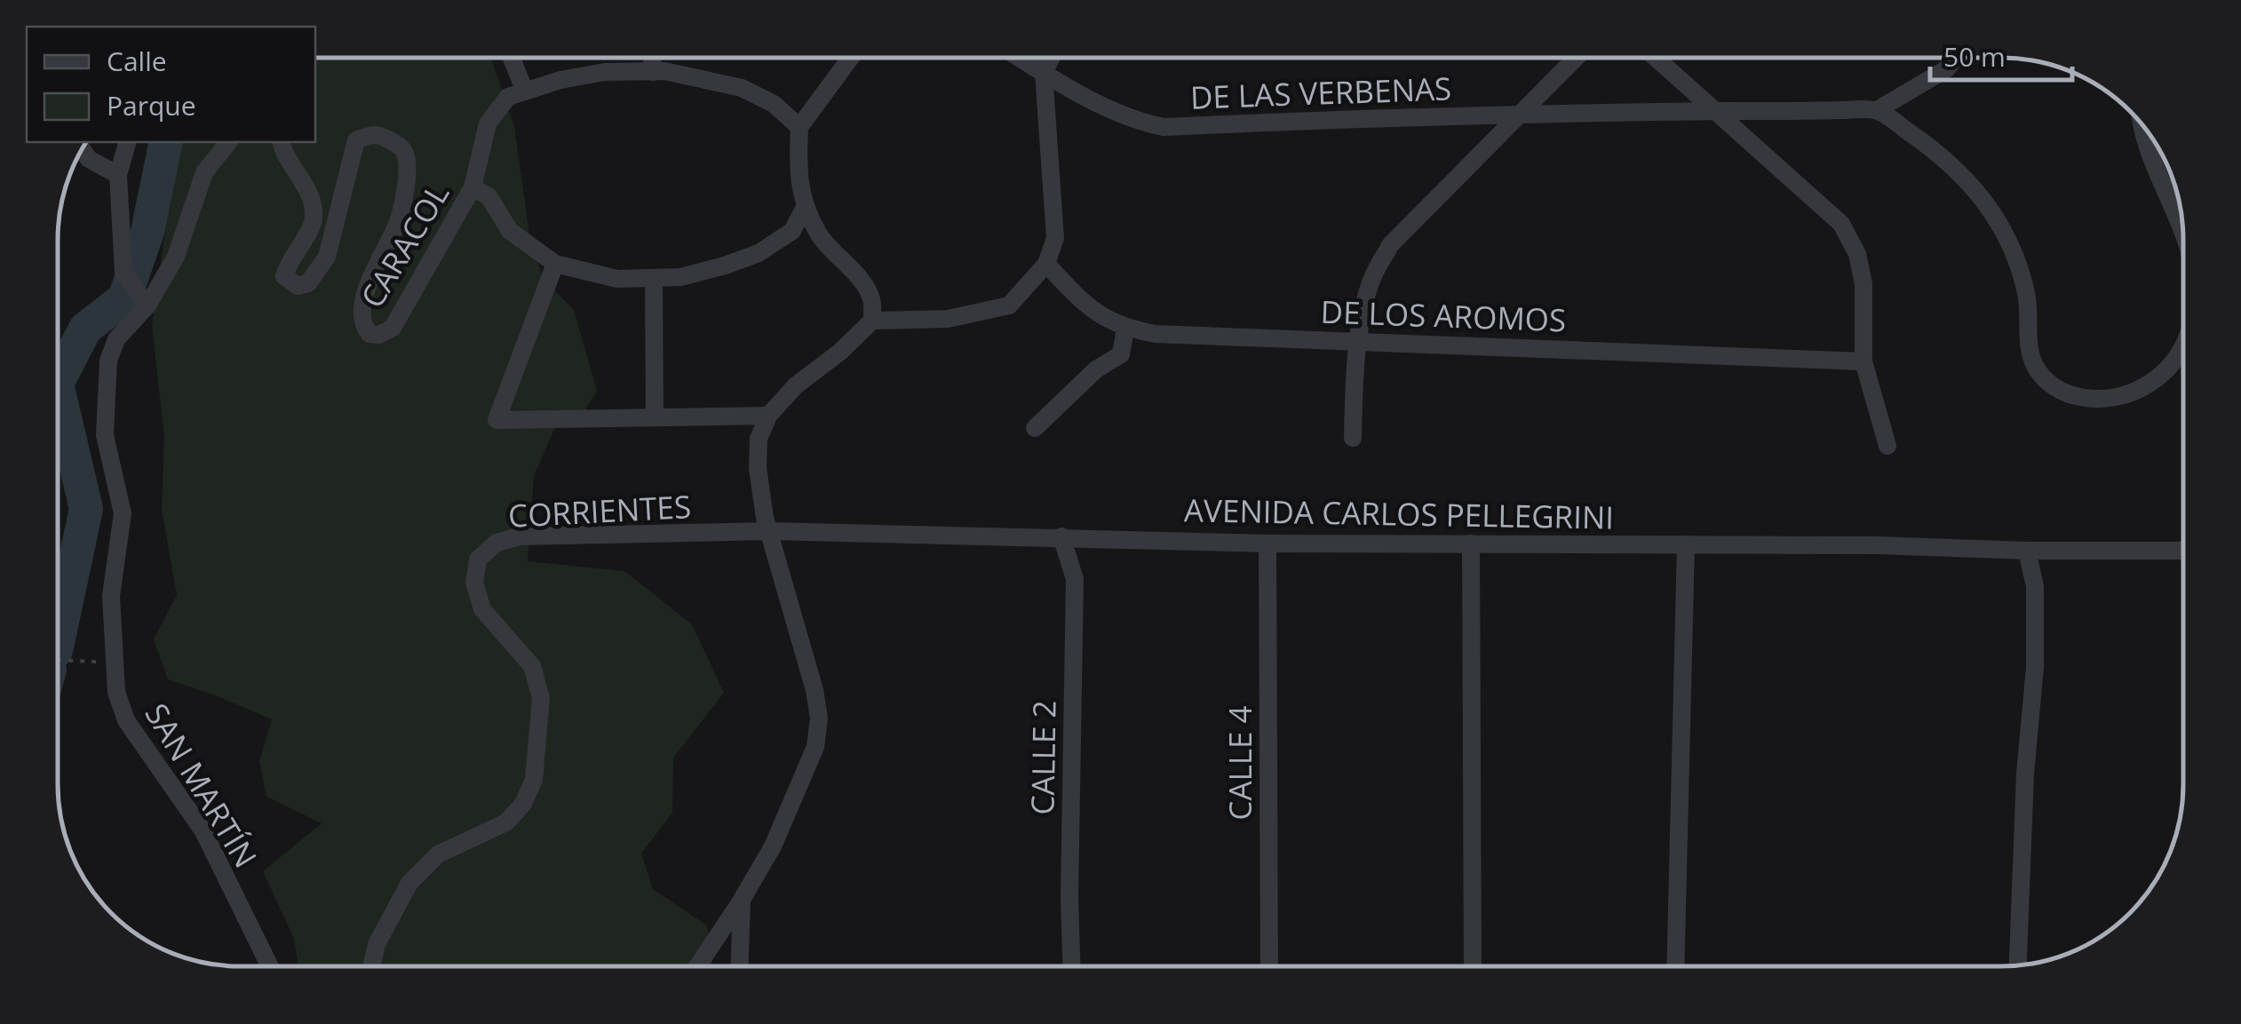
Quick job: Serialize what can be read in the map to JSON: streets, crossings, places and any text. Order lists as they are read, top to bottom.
{
  "streets": {
    "street": [
      "DE LAS VERBENAS",
      "CARACOL",
      "DE LOS AROMOS",
      "CORRIENTES",
      "AVENIDA CARLOS PELLEGRINI",
      "CALLE 2",
      "CALLE 4",
      "SAN MARTÍN"
    ]
  },
  "crossings": [
    ["CORRIENTES", "AVENIDA CARLOS PELLEGRINI"],
    ["AVENIDA CARLOS PELLEGRINI", "CALLE 2"],
    ["AVENIDA CARLOS PELLEGRINI", "CALLE 4"]
  ],
  "legend": ["Calle", "Parque"],
  "scale_bar": "50 m"
}
